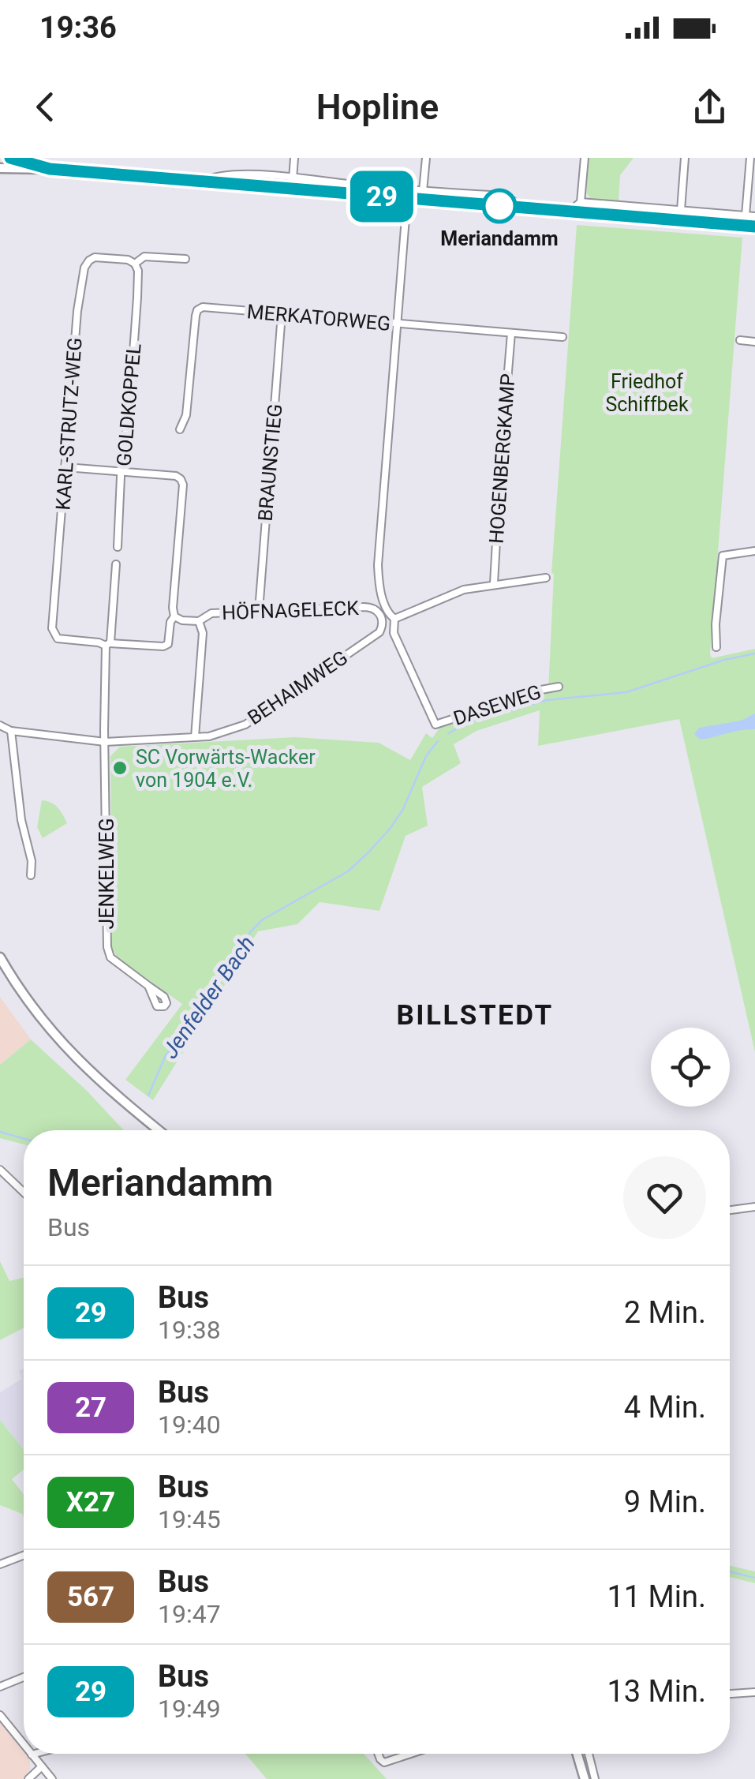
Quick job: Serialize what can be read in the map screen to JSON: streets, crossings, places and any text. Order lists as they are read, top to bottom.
{
  "streets": {
    "street": [
      "MERKATORWEG",
      "GOLDKOPPEL",
      "KARL-STRUTZ-WEG",
      "HOGENBERGKAMP",
      "BRAUNSTIEG",
      "HÖFNAGELECK",
      "BEHAIMWEG",
      "DASEWEG",
      "JENKELWEG"
    ]
  },
  "crossings": [
    ["MERKATORWEG", "HOGENBERGKAMP"],
    ["MERKATORWEG", "BRAUNSTIEG"],
    ["GOLDKOPPEL", "KARL-STRUTZ-WEG"],
    ["BRAUNSTIEG", "HÖFNAGELECK"],
    ["HÖFNAGELECK", "BEHAIMWEG"]
  ],
  "districts": ["BILLSTEDT"],
  "water": ["Jenfelder Bach"],
  "parks": ["Friedhof Schiffbek"],
  "places": ["Meriandamm", "SC Vorwärts-Wacker von 1904 e.V."],
  "lines": ["bus line 29"],
  "page": {
    "status": "19:36",
    "header": "Hopline",
    "on_map": "29",
    "heading": ["Meriandamm", "Bus"],
    "list": [
      {
        "mark": "29",
        "name": "Bus",
        "note": "19:38",
        "value": "2 Min."
      },
      {
        "mark": "27",
        "name": "Bus",
        "note": "19:40",
        "value": "4 Min."
      },
      {
        "mark": "X27",
        "name": "Bus",
        "note": "19:45",
        "value": "9 Min."
      },
      {
        "mark": "567",
        "name": "Bus",
        "note": "19:47",
        "value": "11 Min."
      },
      {
        "mark": "29",
        "name": "Bus",
        "note": "19:49",
        "value": "13 Min."
      }
    ]
  }
}
